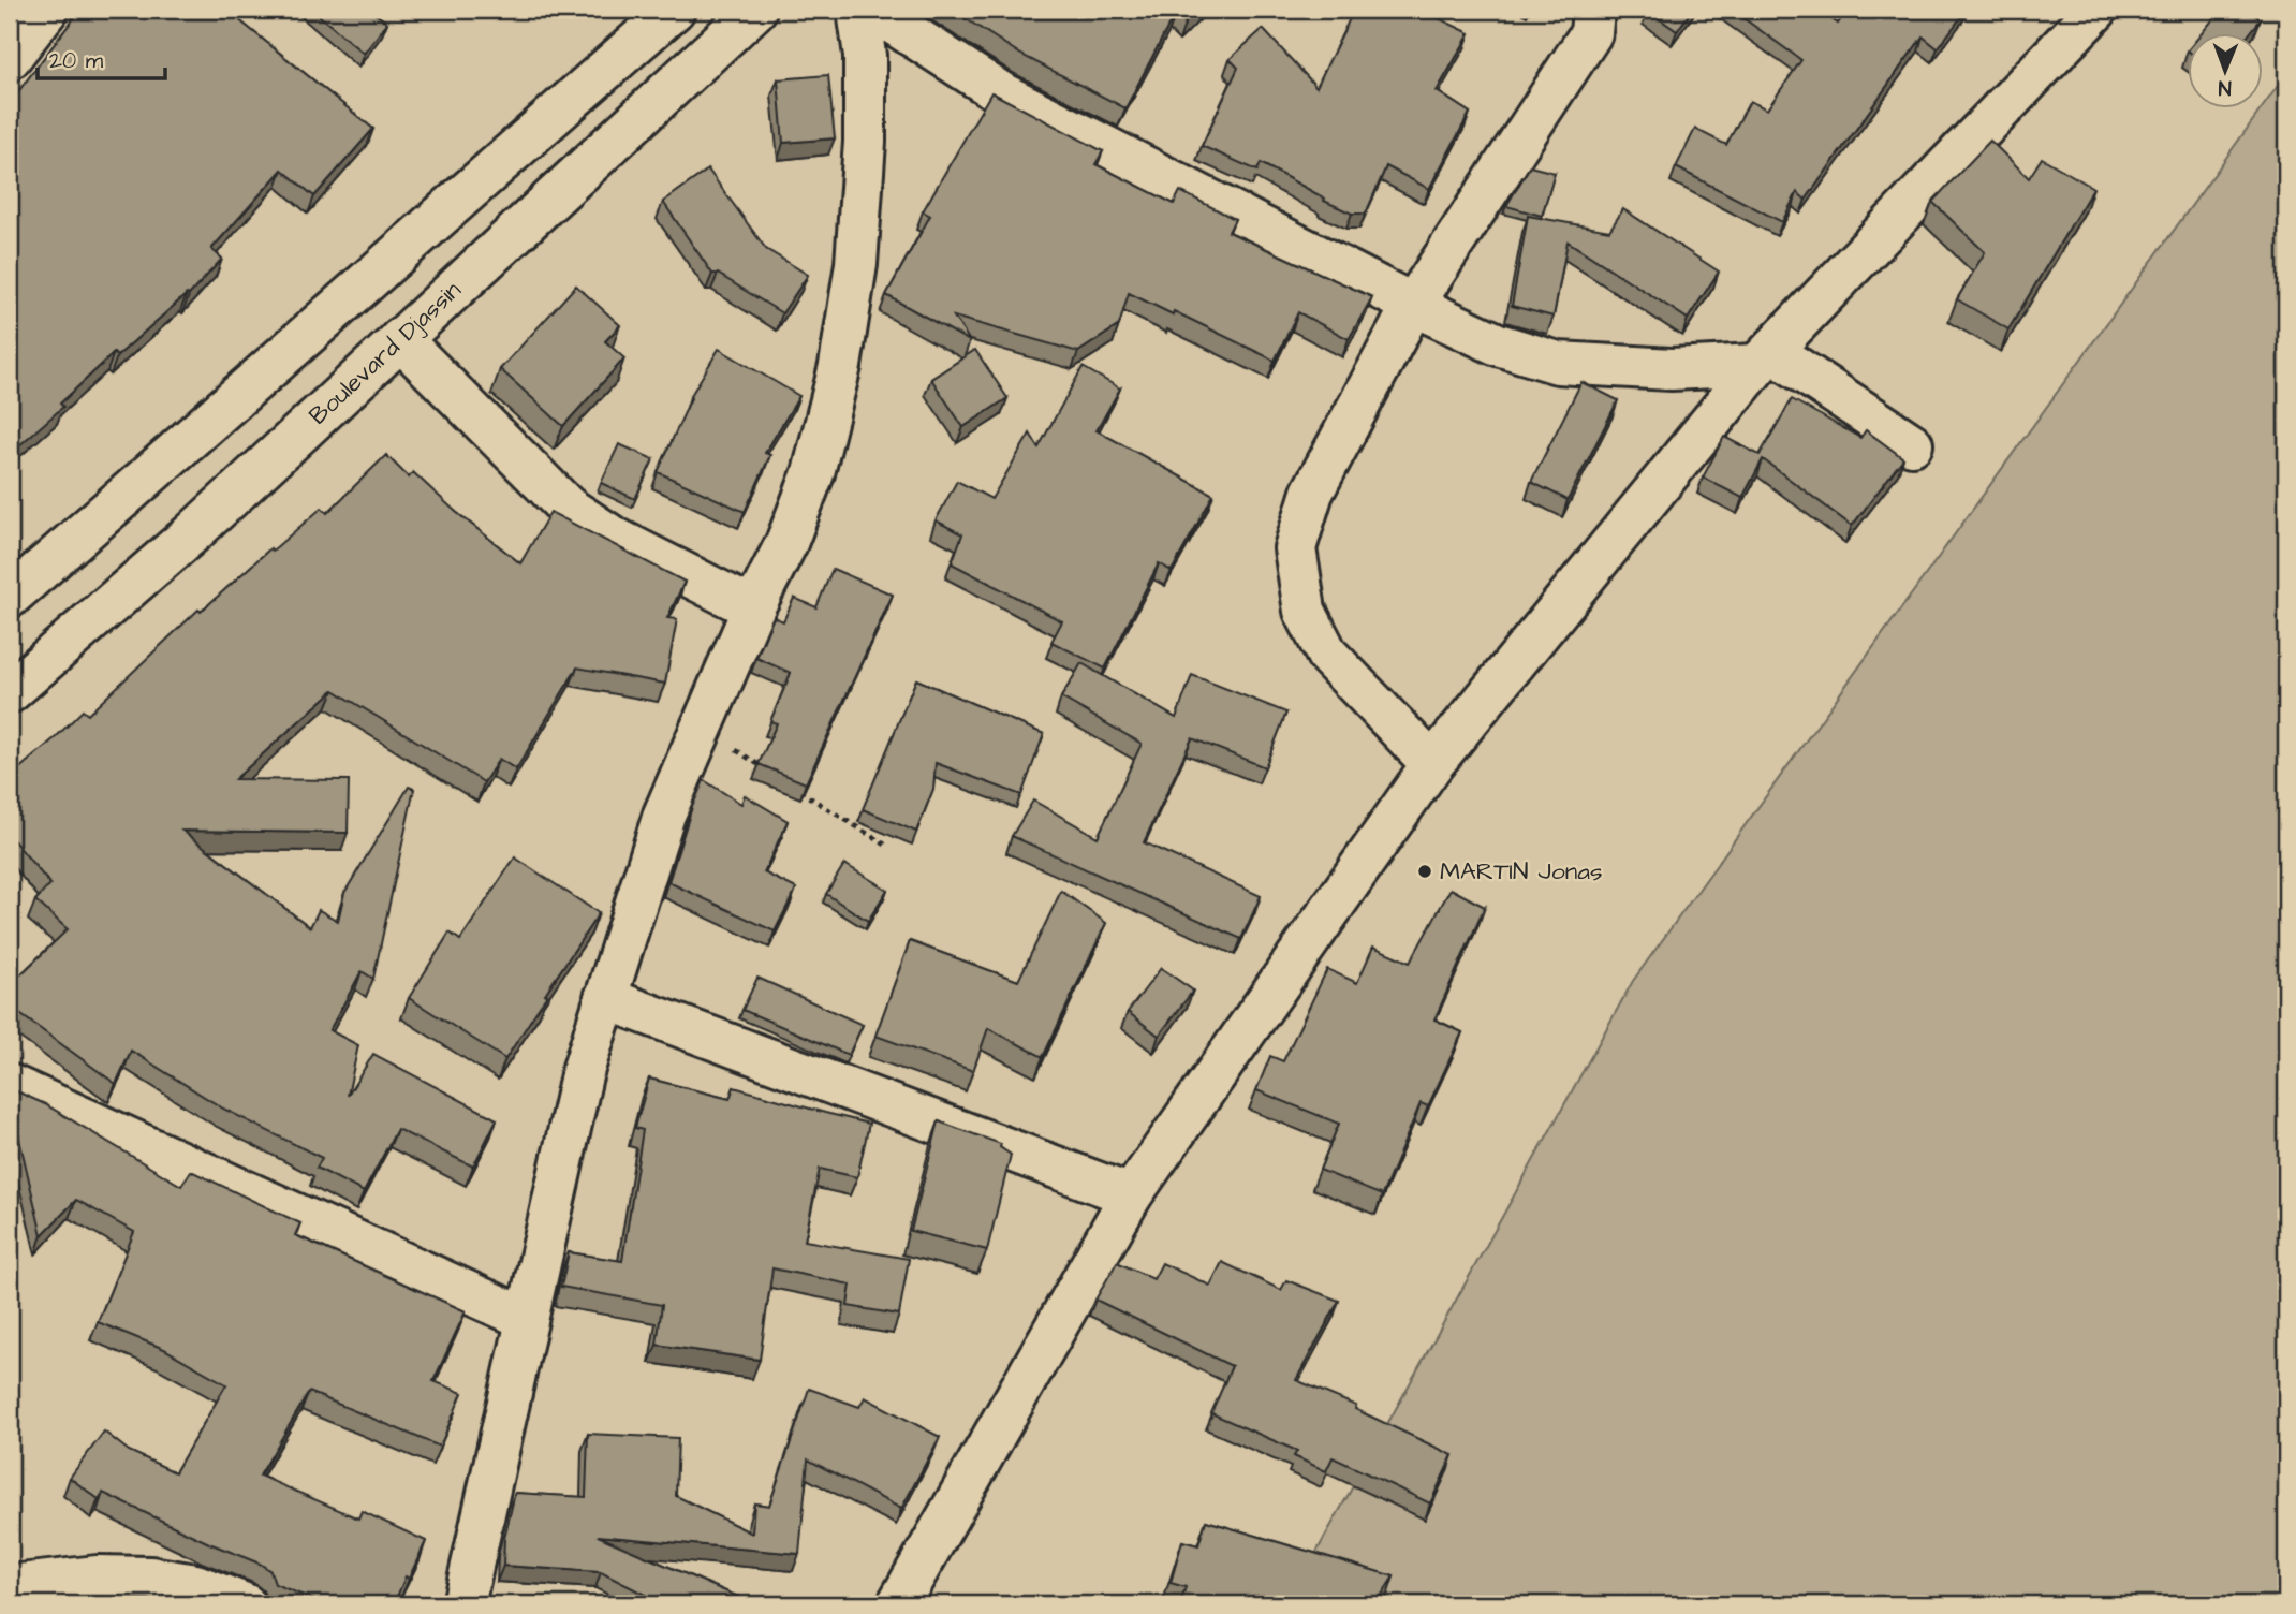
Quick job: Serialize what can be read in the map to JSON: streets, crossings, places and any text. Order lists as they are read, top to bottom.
{
  "streets": {
    "main road": ["Boulevard Djassin"]
  },
  "places": ["MARTIN Jonas"],
  "scale_bar": "20 m",
  "north": "bottom"
}
